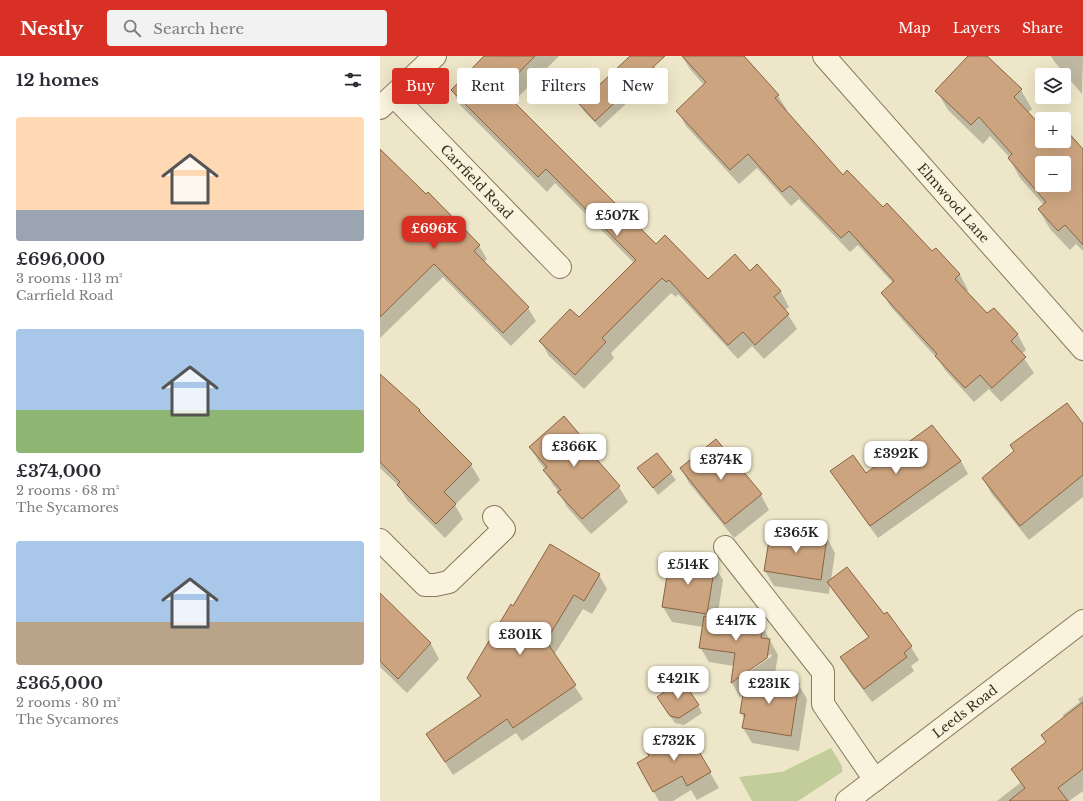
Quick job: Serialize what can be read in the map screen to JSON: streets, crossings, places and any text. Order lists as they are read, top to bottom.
{
  "streets": {
    "street": ["Carrfield Road", "Elmwood Lane", "Leeds Road"]
  },
  "page": {
    "header": "Nestly",
    "search": "Search here",
    "nav": ["Map", "Layers", "Share"],
    "heading": "12 homes",
    "map_buttons": ["+", "−"],
    "chip": [
      "Buy",
      "Rent",
      "Filters",
      "New"
    ],
    "list": [
      {
        "name": "£696,000",
        "note": "3 rooms · 113 m² · Carrfield Road"
      },
      {
        "name": "£374,000",
        "note": "2 rooms · 68 m² · The Sycamores"
      },
      {
        "name": "£365,000",
        "note": "2 rooms · 80 m² · The Sycamores"
      }
    ],
    "price": [
      "£507K",
      "£696K",
      "£366K",
      "£392K",
      "£374K",
      "£365K",
      "£514K",
      "£417K",
      "£301K",
      "£421K",
      "£231K",
      "£732K"
    ]
  }
}
